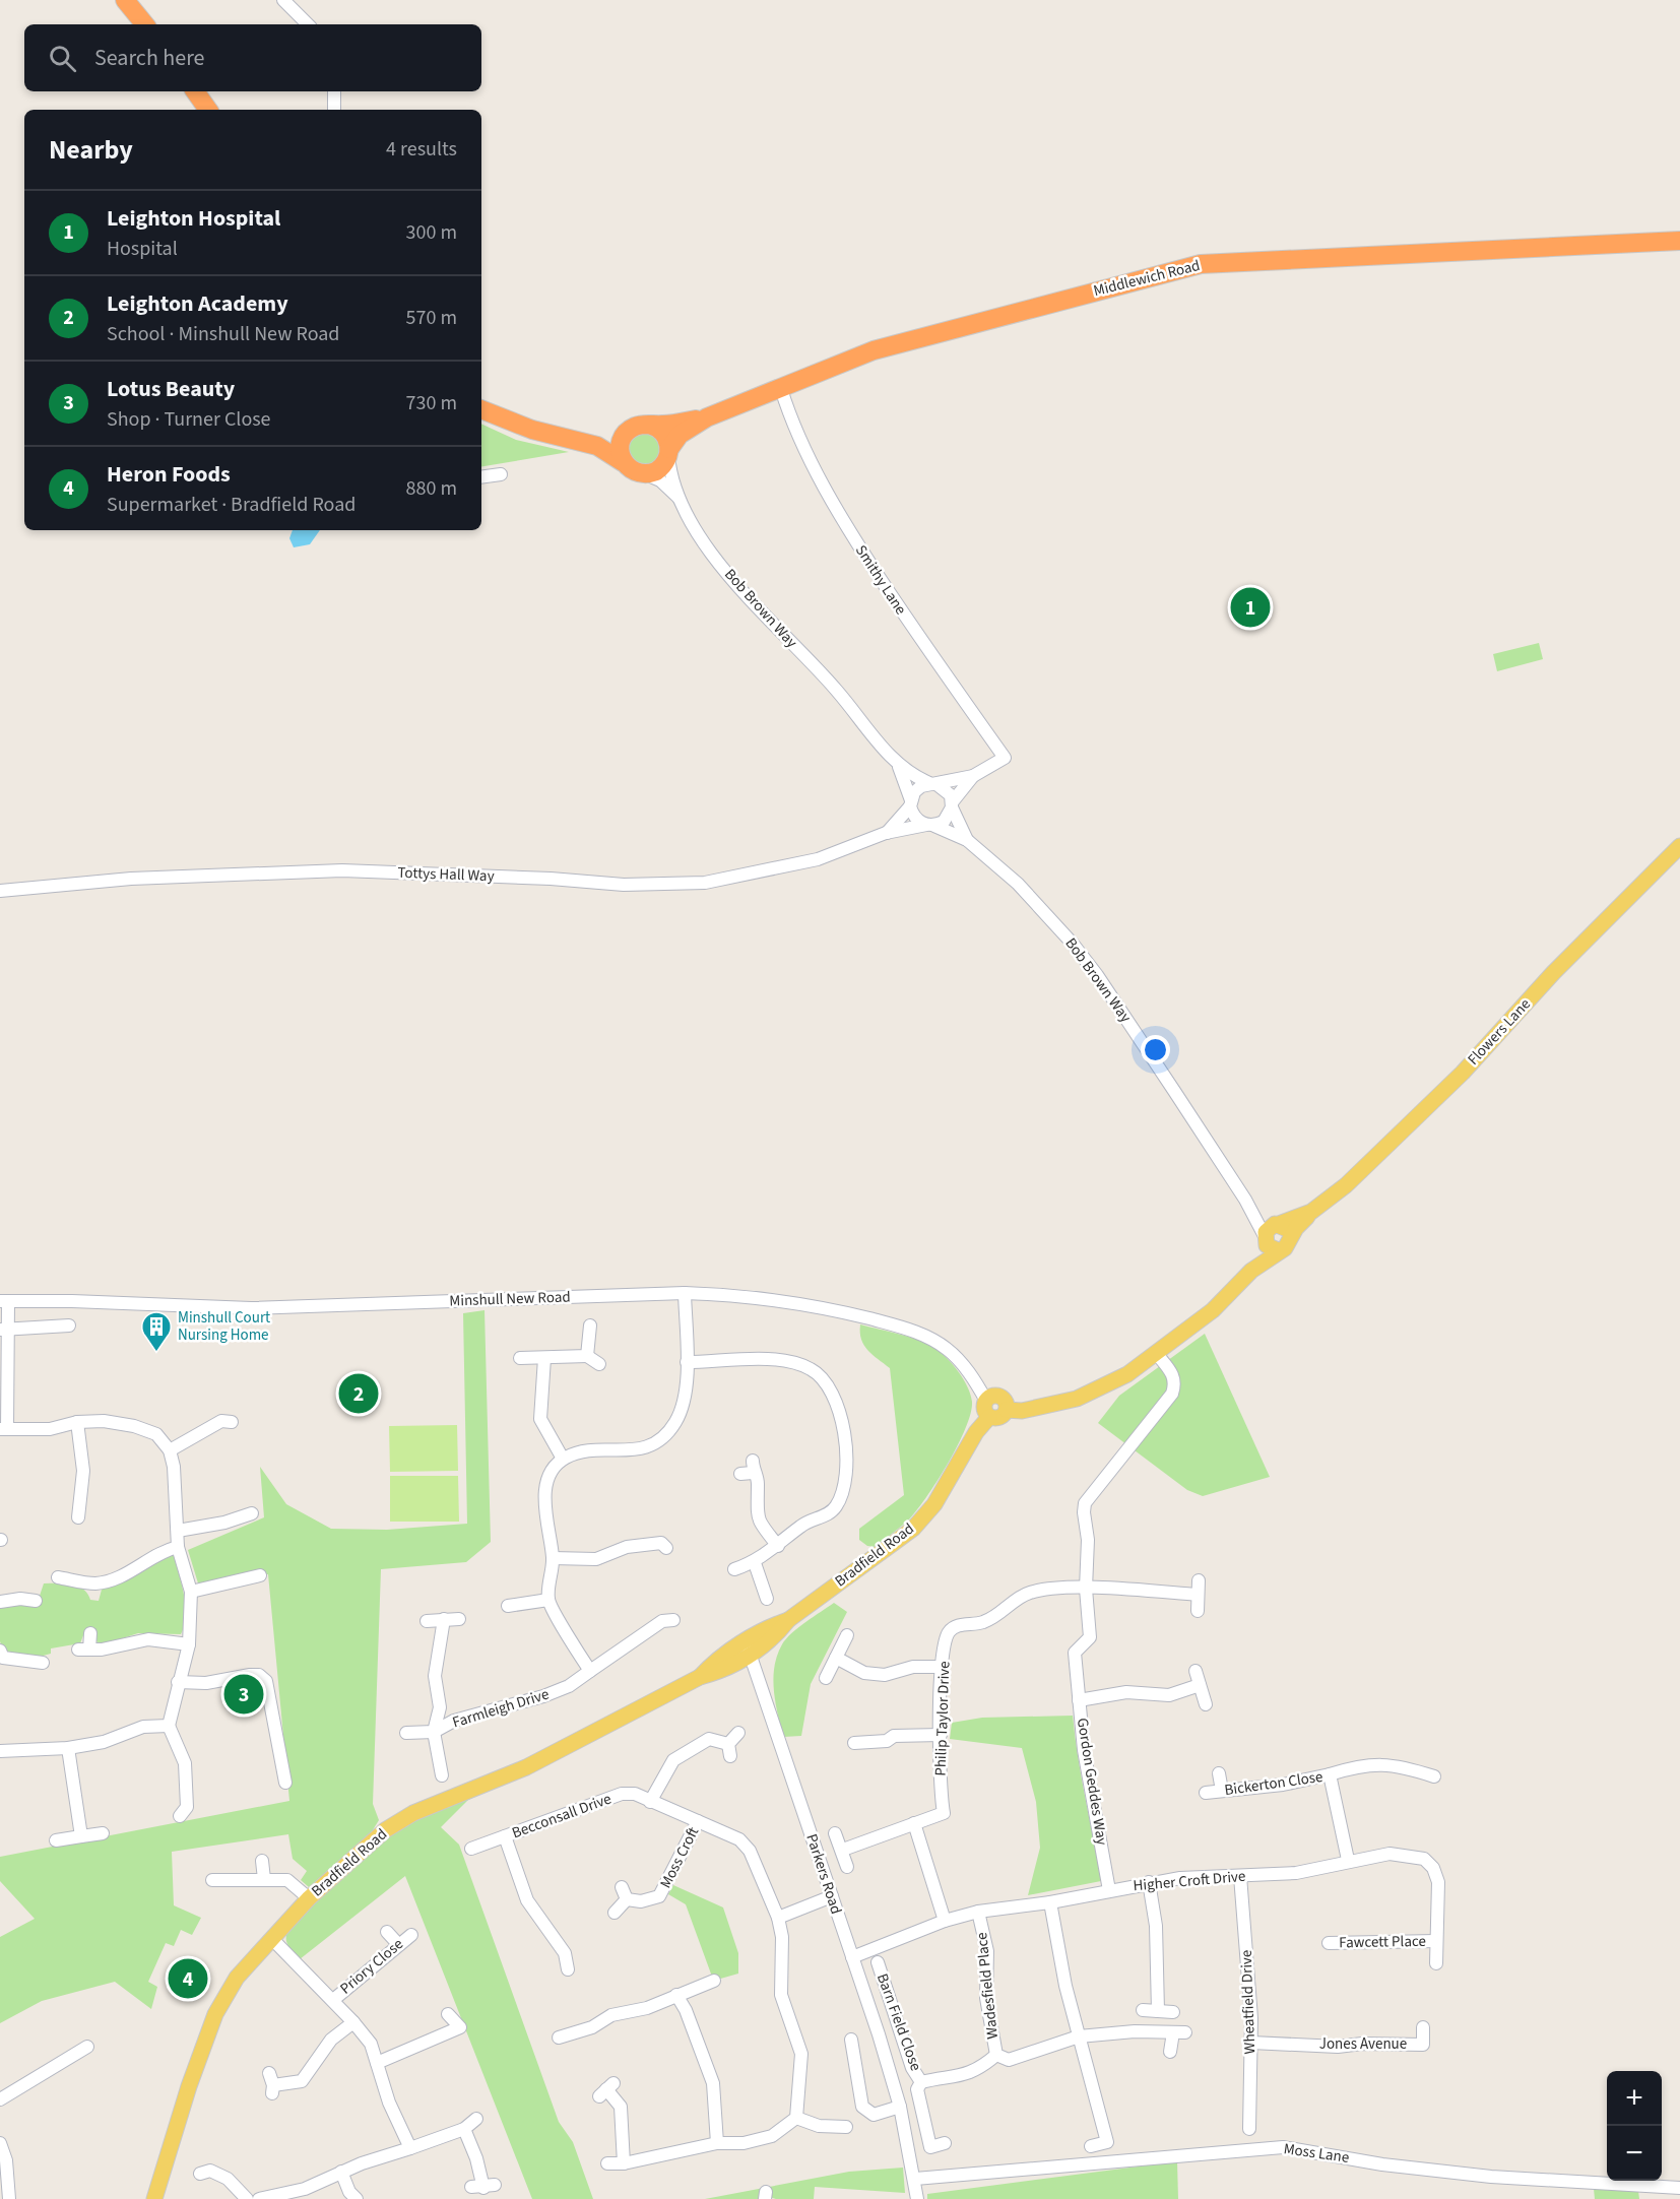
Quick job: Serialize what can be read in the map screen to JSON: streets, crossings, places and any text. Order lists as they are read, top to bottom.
{
  "streets": {
    "highway": ["Middlewich Road"],
    "main road": ["Flowers Lane", "Bradfield Road"],
    "street": [
      "Smithy Lane",
      "Bob Brown Way",
      "Tottys Hall Way",
      "Minshull New Road",
      "Farmleigh Drive",
      "Philip Taylor Drive",
      "Gordon Geddes Way",
      "Bickerton Close",
      "Becconsall Drive",
      "Moss Croft",
      "Parkers Road",
      "Higher Croft Drive",
      "Fawcett Place",
      "Priory Close",
      "Wadesfield Place",
      "Wheatfield Drive",
      "Barn Field Close",
      "Jones Avenue",
      "Moss Lane"
    ]
  },
  "crossings": [
    ["Middlewich Road", "Smithy Lane"],
    ["Middlewich Road", "Bob Brown Way"],
    ["Bob Brown Way", "Tottys Hall Way"],
    ["Bob Brown Way", "Flowers Lane"],
    ["Minshull New Road", "Bradfield Road"],
    ["Bradfield Road", "Parkers Road"],
    ["Philip Taylor Drive", "Gordon Geddes Way"],
    ["Gordon Geddes Way", "Higher Croft Drive"],
    ["Bickerton Close", "Higher Croft Drive"],
    ["Becconsall Drive", "Moss Croft"],
    ["Parkers Road", "Higher Croft Drive"],
    ["Parkers Road", "Moss Lane"],
    ["Higher Croft Drive", "Fawcett Place"],
    ["Higher Croft Drive", "Wadesfield Place"],
    ["Higher Croft Drive", "Wheatfield Drive"],
    ["Wheatfield Drive", "Jones Avenue"]
  ],
  "places": {
    "building": ["Minshull Court Nursing Home"]
  },
  "page": {
    "search": "Search here",
    "heading": ["Nearby", "4 results"],
    "list": [
      {
        "mark": "1",
        "name": "Leighton Hospital",
        "note": "Hospital",
        "value": "300 m"
      },
      {
        "mark": "2",
        "name": "Leighton Academy",
        "note": "School · Minshull New Road",
        "value": "570 m"
      },
      {
        "mark": "3",
        "name": "Lotus Beauty",
        "note": "Shop · Turner Close",
        "value": "730 m"
      },
      {
        "mark": "4",
        "name": "Heron Foods",
        "note": "Supermarket · Bradfield Road",
        "value": "880 m"
      }
    ],
    "pins": [
      "1",
      "2",
      "3",
      "4"
    ],
    "map_buttons": ["+", "−"]
  }
}
